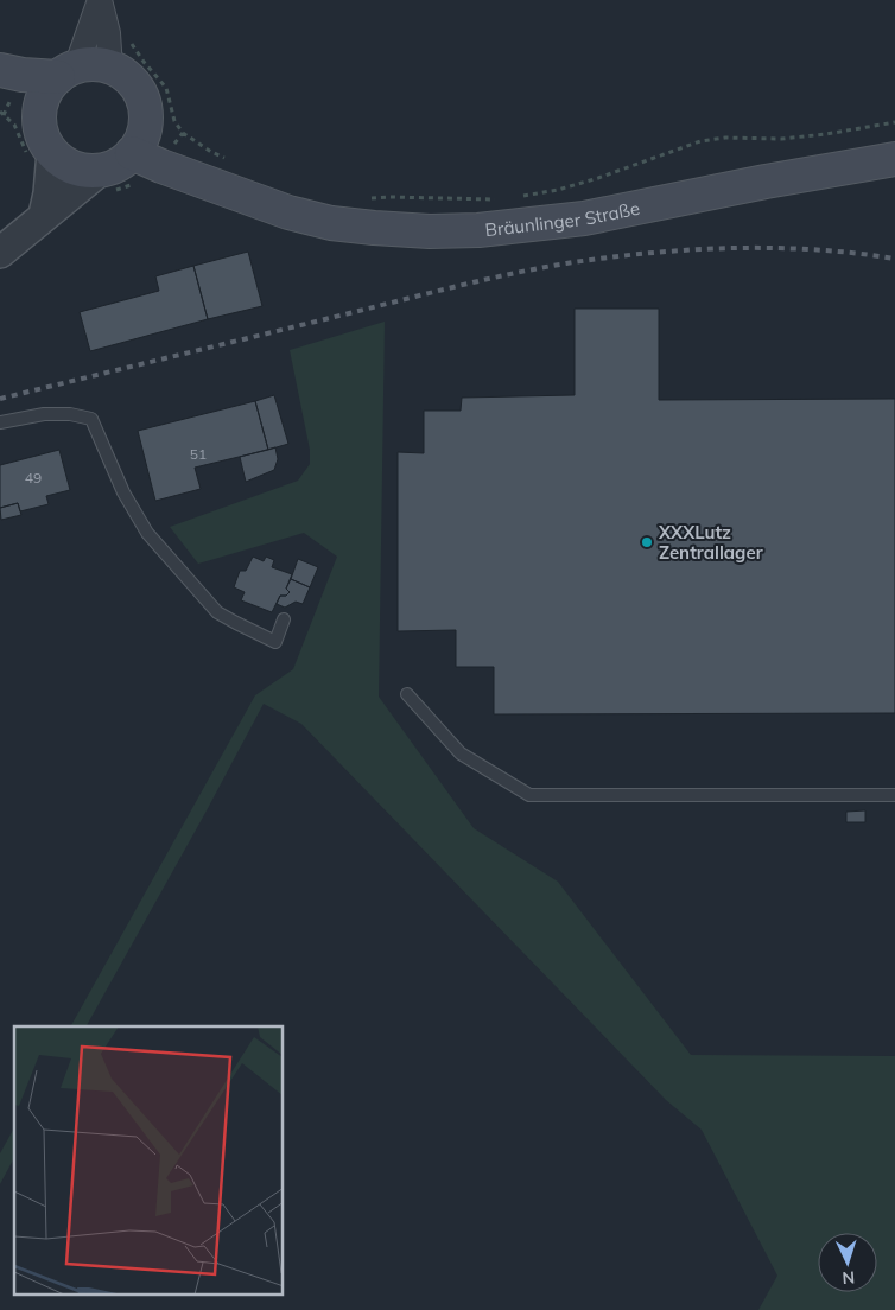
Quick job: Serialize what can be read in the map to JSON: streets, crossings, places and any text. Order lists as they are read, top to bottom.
{
  "streets": {
    "main road": ["Bräunlinger Straße"]
  },
  "places": ["XXXLutz Zentrallager"],
  "house_numbers": ["51", "49"],
  "north": "bottom"
}
